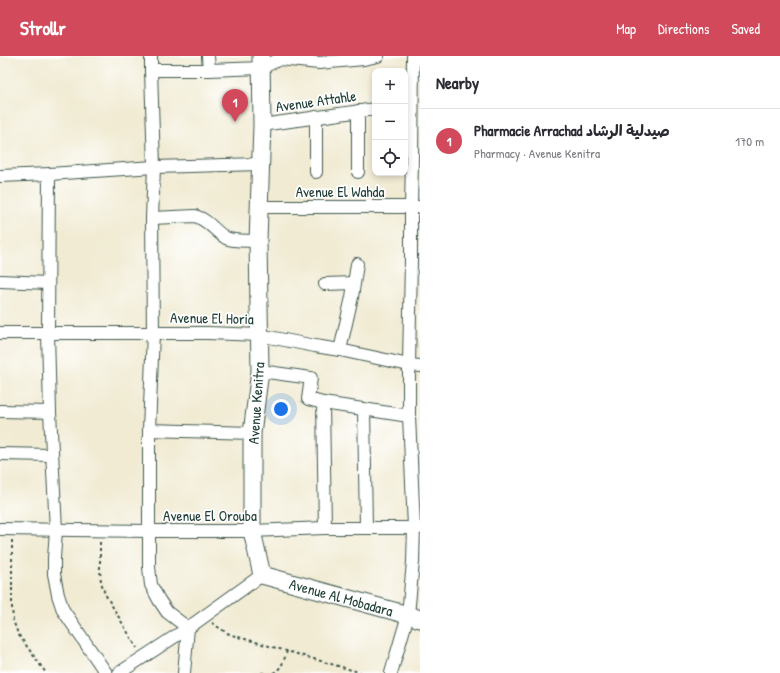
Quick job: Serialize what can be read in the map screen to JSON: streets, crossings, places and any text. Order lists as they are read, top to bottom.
{
  "streets": {
    "street": [
      "Avenue Attahle",
      "Avenue El Wahda",
      "Avenue El Horia",
      "Avenue Kenitra",
      "Avenue El Orouba",
      "Avenue Al Mobadara"
    ]
  },
  "crossings": [
    ["Avenue Attahle", "Avenue Kenitra"],
    ["Avenue El Wahda", "Avenue Kenitra"],
    ["Avenue El Horia", "Avenue Kenitra"],
    ["Avenue Kenitra", "Avenue El Orouba"],
    ["Avenue Kenitra", "Avenue Al Mobadara"]
  ],
  "page": {
    "header": "Strollr",
    "nav": ["Map", "Directions", "Saved"],
    "heading": "Nearby",
    "map_buttons": ["+", "−"],
    "pins": "1",
    "list": [
      {
        "mark": "1",
        "name": "Pharmacie Arrachad صيدلية الرشاد",
        "note": "Pharmacy · Avenue Kenitra",
        "value": "170 m"
      }
    ]
  }
}
